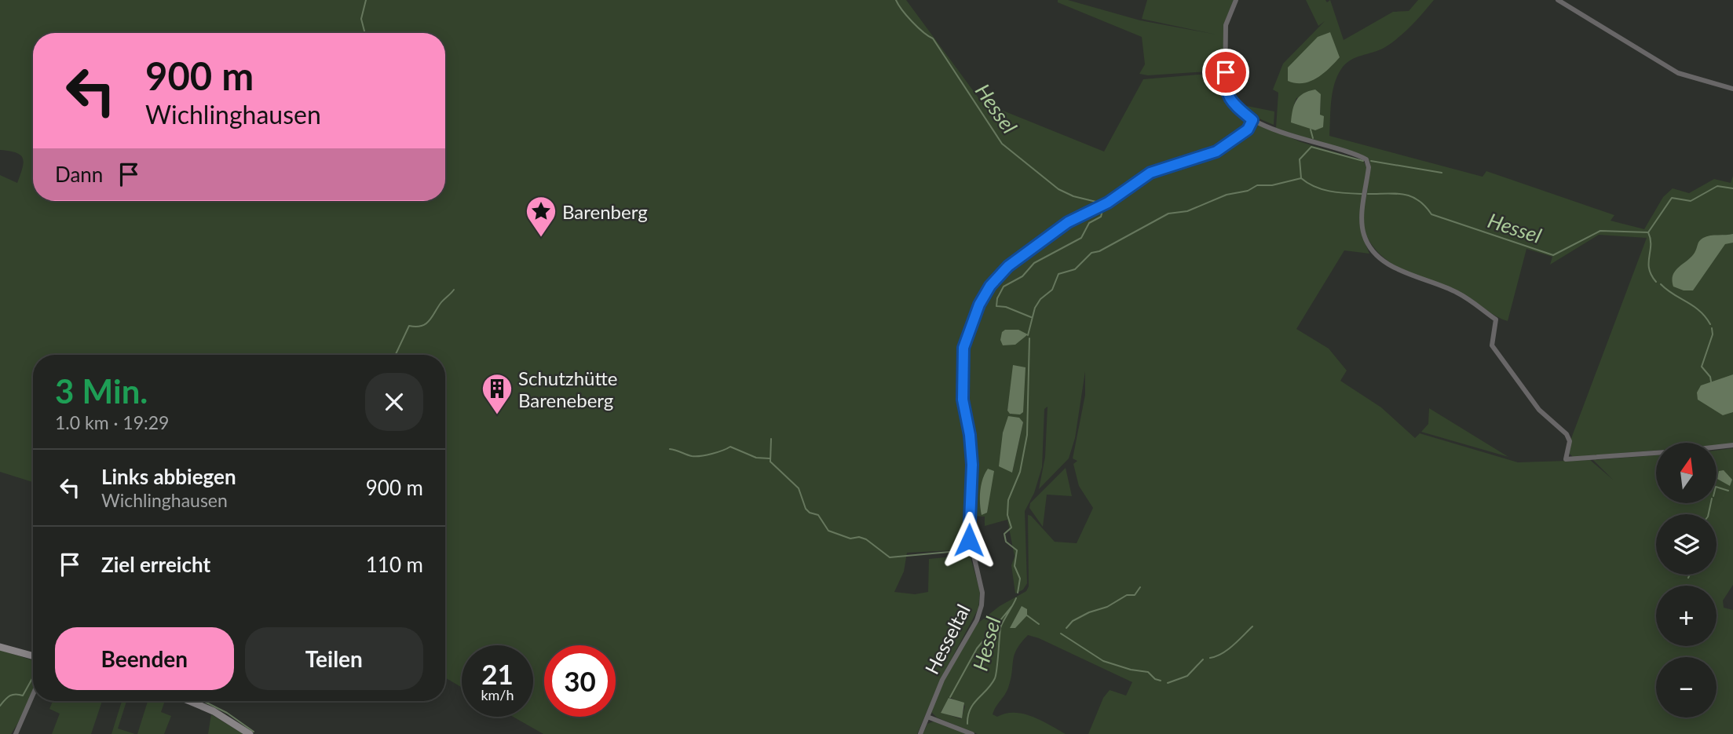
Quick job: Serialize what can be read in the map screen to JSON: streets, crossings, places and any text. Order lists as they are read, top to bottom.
{
  "streets": {
    "street": ["Hesseltal"]
  },
  "water": ["Hessel"],
  "places": {
    "place": ["Barenberg"],
    "building": ["Schutzhütte Bareneberg"]
  },
  "north": "top",
  "page": {
    "turn": ["900 m", "Wichlinghausen"],
    "then": "Dann",
    "heading": ["3 Min.", "1.0 km · 19:29"],
    "map_buttons": ["+", "−"],
    "list": [
      {
        "name": "Links abbiegen",
        "note": "Wichlinghausen",
        "value": "900 m"
      },
      {
        "name": "Ziel erreicht",
        "value": "110 m"
      }
    ],
    "buttons": ["Beenden", "Teilen"],
    "speed": "21 km/h",
    "limit": "30"
  }
}
